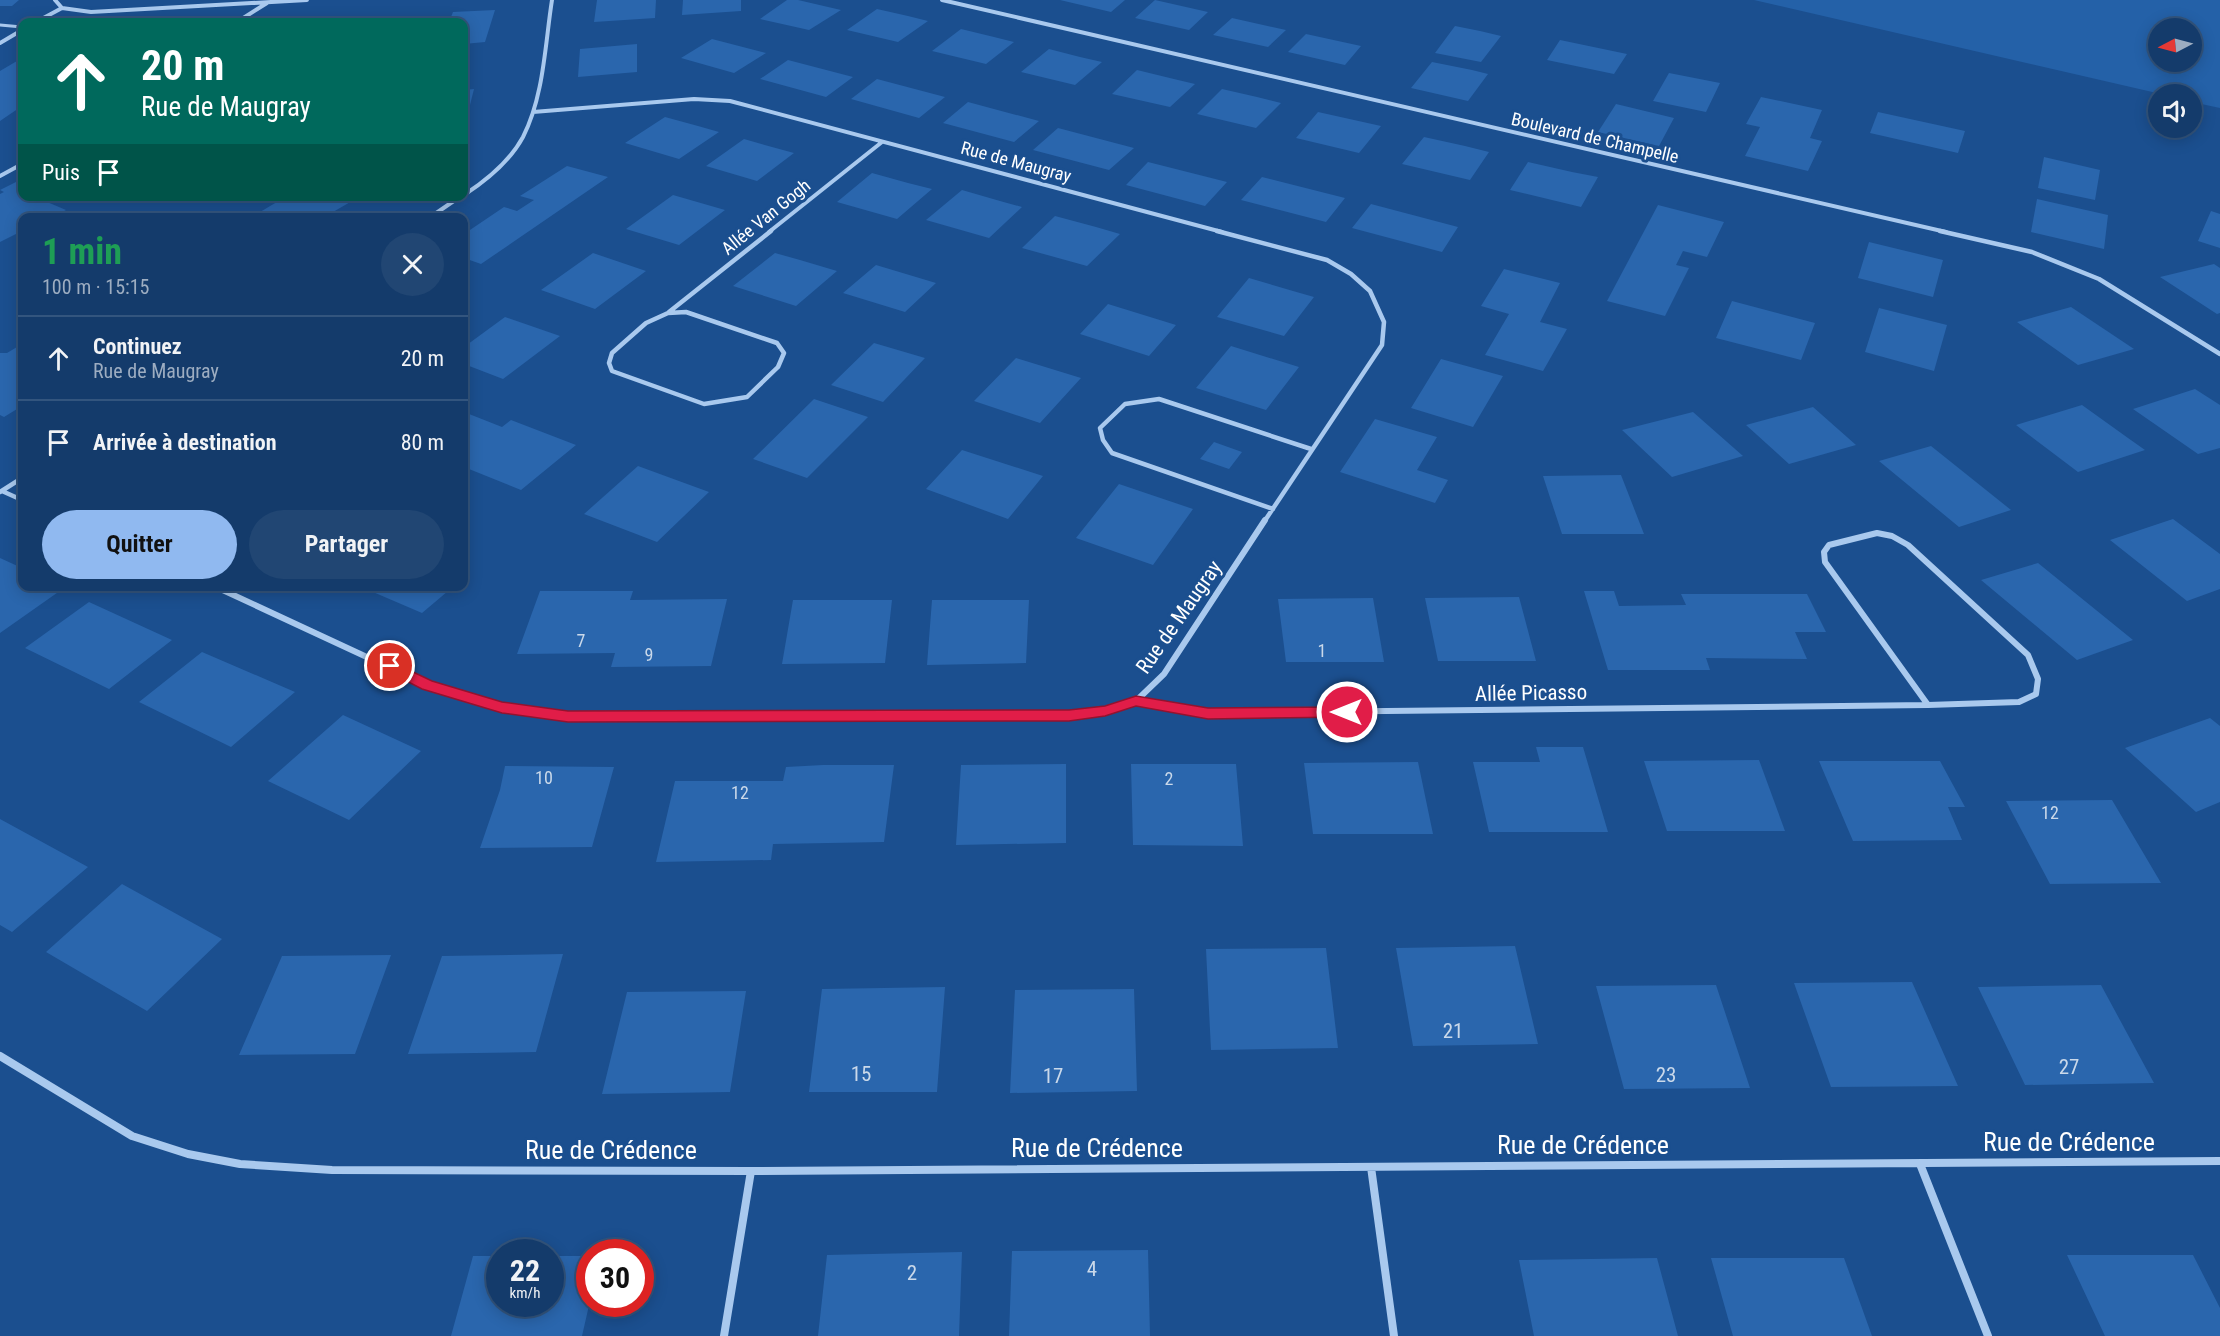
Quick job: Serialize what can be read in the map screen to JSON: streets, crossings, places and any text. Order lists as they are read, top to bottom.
{
  "streets": {
    "street": [
      "Boulevard de Champelle",
      "Rue de Maugray",
      "Allée Van Gogh",
      "Allée Picasso",
      "Rue de Crédence"
    ]
  },
  "crossings": [
    ["Rue de Maugray", "Allée Van Gogh"],
    ["Rue de Maugray", "Allée Picasso"]
  ],
  "house_numbers": [
    "7",
    "1",
    "9",
    "10",
    "2",
    "12",
    "12",
    "21",
    "27",
    "15",
    "23",
    "17",
    "4",
    "2"
  ],
  "north": "left",
  "page": {
    "turn": ["20 m", "Rue de Maugray"],
    "then": "Puis",
    "heading": ["1 min", "100 m · 15:15"],
    "list": [
      {
        "name": "Continuez",
        "note": "Rue de Maugray",
        "value": "20 m"
      },
      {
        "name": "Arrivée à destination",
        "value": "80 m"
      }
    ],
    "buttons": ["Quitter", "Partager"],
    "speed": "22 km/h",
    "limit": "30"
  }
}
